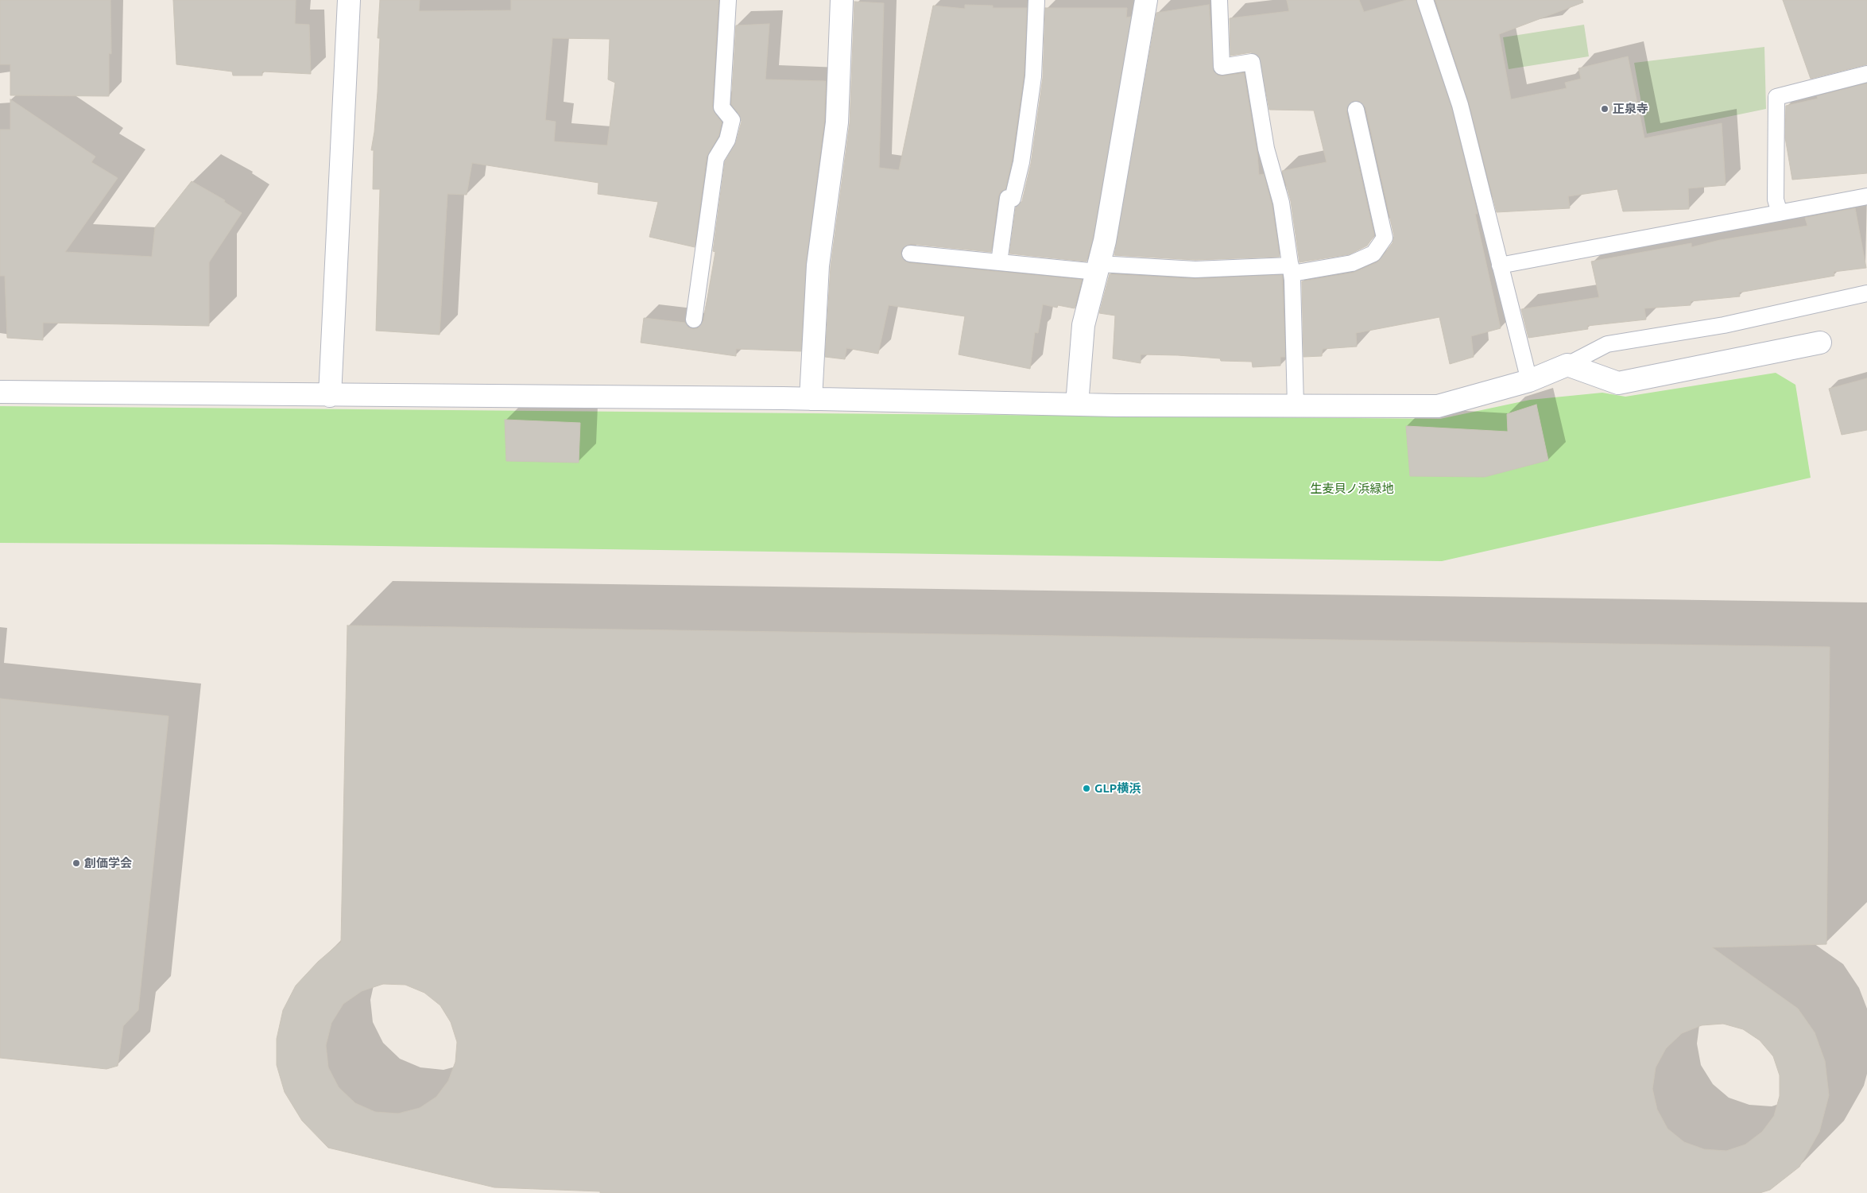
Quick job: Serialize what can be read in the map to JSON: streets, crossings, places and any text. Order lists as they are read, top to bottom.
{
  "parks": ["生麦貝ノ浜緑地"],
  "places": ["正泉寺", "GLP横浜", "創価学会"]
}
